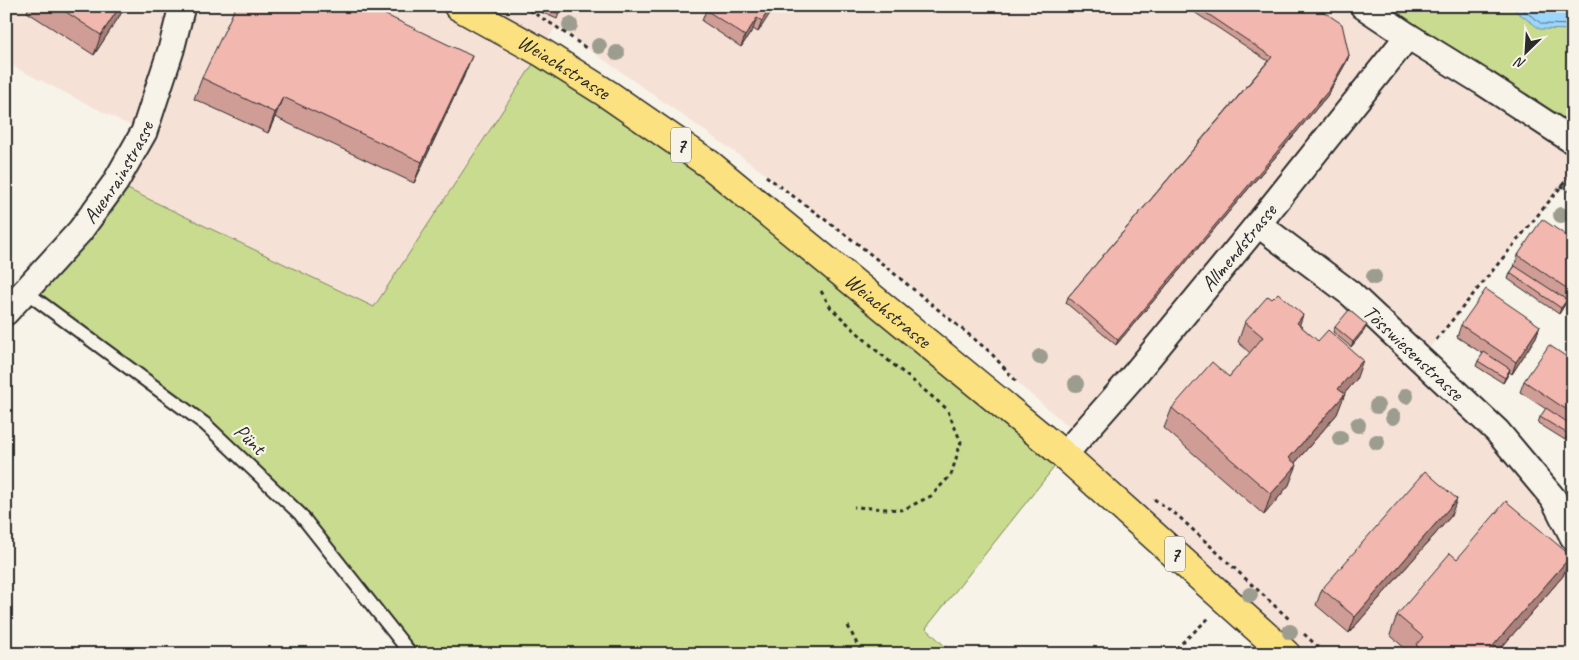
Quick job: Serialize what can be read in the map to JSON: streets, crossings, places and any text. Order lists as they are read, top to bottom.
{
  "streets": {
    "main road": ["Weiachstrasse", "7"],
    "street": ["Auenrainstrasse", "Allmendstrasse", "Tösswiesenstrasse"],
    "lane": ["Pünt"]
  },
  "crossings": [
    ["Weiachstrasse", "Allmendstrasse"],
    ["Auenrainstrasse", "Pünt"],
    ["Allmendstrasse", "Tösswiesenstrasse"]
  ],
  "north": "bottom left"
}
